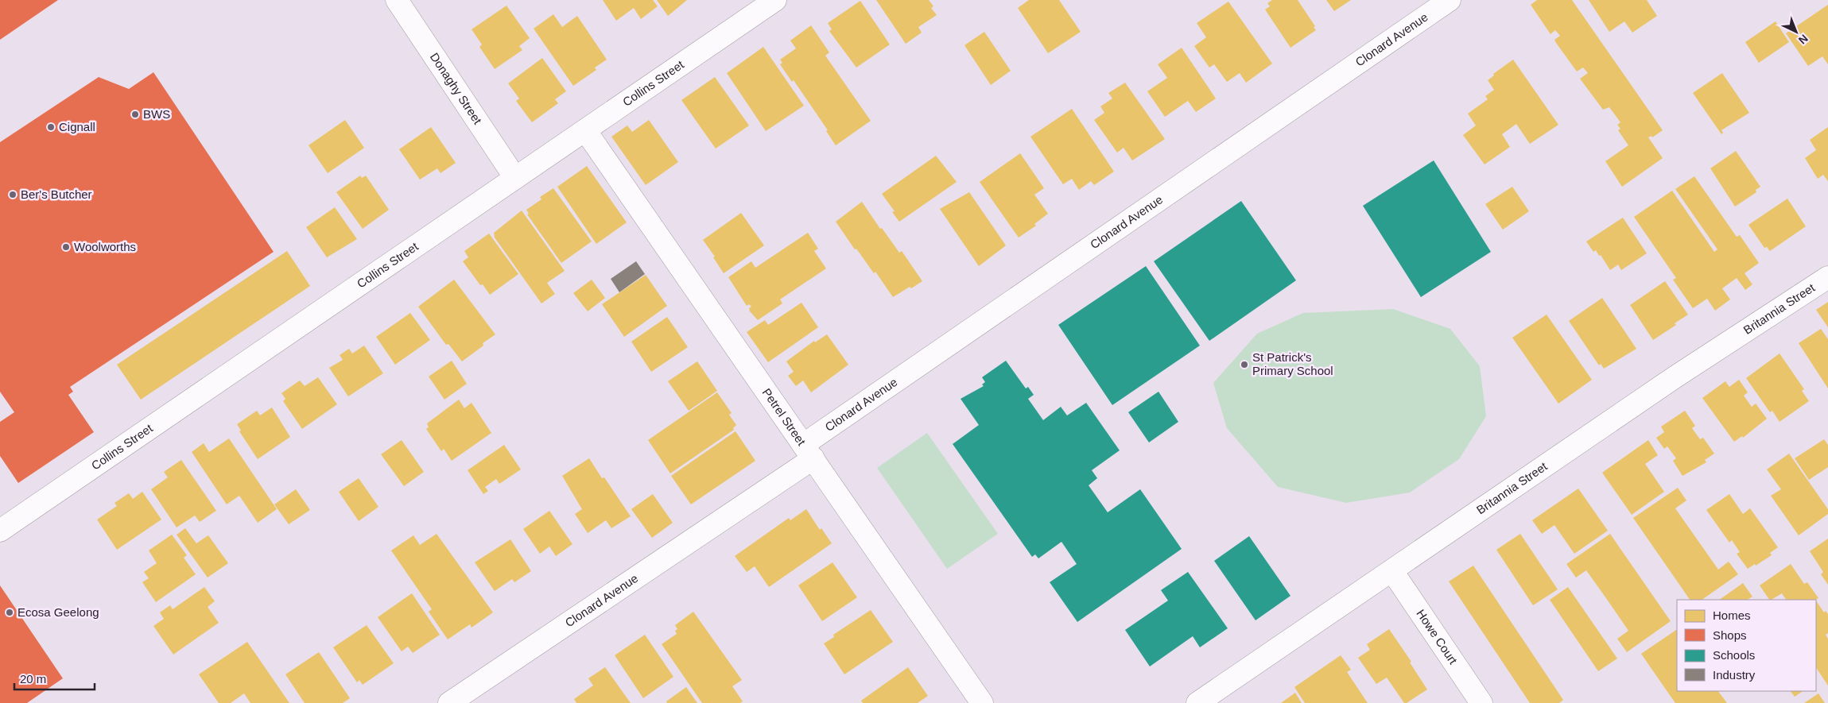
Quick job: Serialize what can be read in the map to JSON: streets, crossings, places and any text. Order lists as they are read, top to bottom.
{
  "streets": {
    "street": [
      "Clonard Avenue",
      "Collins Street",
      "Donaghy Street",
      "Britannia Street",
      "Petrel Street",
      "Howe Court"
    ]
  },
  "crossings": [
    ["Clonard Avenue", "Petrel Street"],
    ["Collins Street", "Donaghy Street"],
    ["Collins Street", "Petrel Street"],
    ["Britannia Street", "Howe Court"]
  ],
  "places": [
    "BWS",
    "Cignall",
    "Ber's Butcher",
    "Woolworths",
    "St Patrick's Primary School",
    "Ecosa Geelong"
  ],
  "legend": [
    "Homes",
    "Shops",
    "Schools",
    "Industry"
  ],
  "scale_bar": "20 m",
  "north": "bottom right"
}
